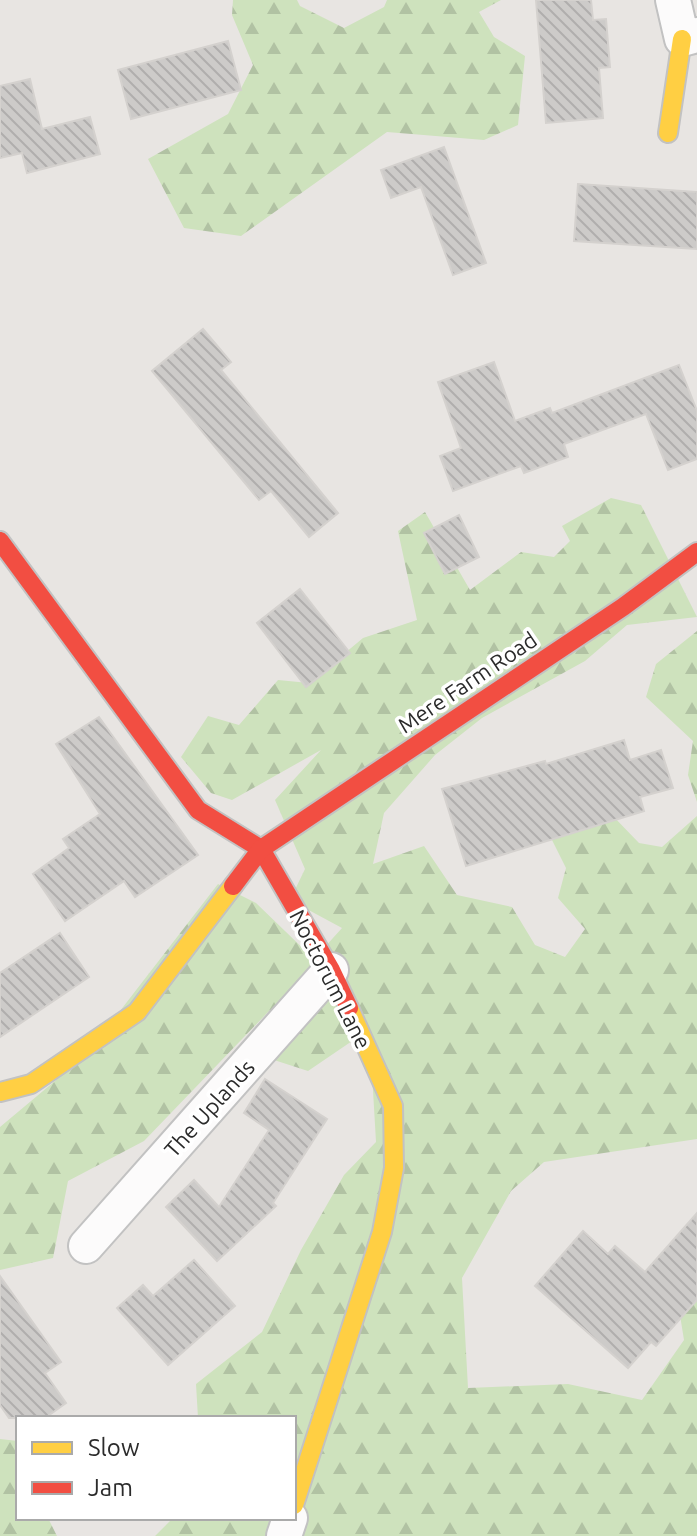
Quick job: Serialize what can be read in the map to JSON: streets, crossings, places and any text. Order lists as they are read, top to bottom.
{
  "streets": {
    "street": ["Mere Farm Road", "Noctorum Lane", "The Uplands"]
  },
  "crossings": [
    ["Mere Farm Road", "Noctorum Lane"],
    ["Noctorum Lane", "The Uplands"]
  ],
  "legend": ["Slow", "Jam"]
}
